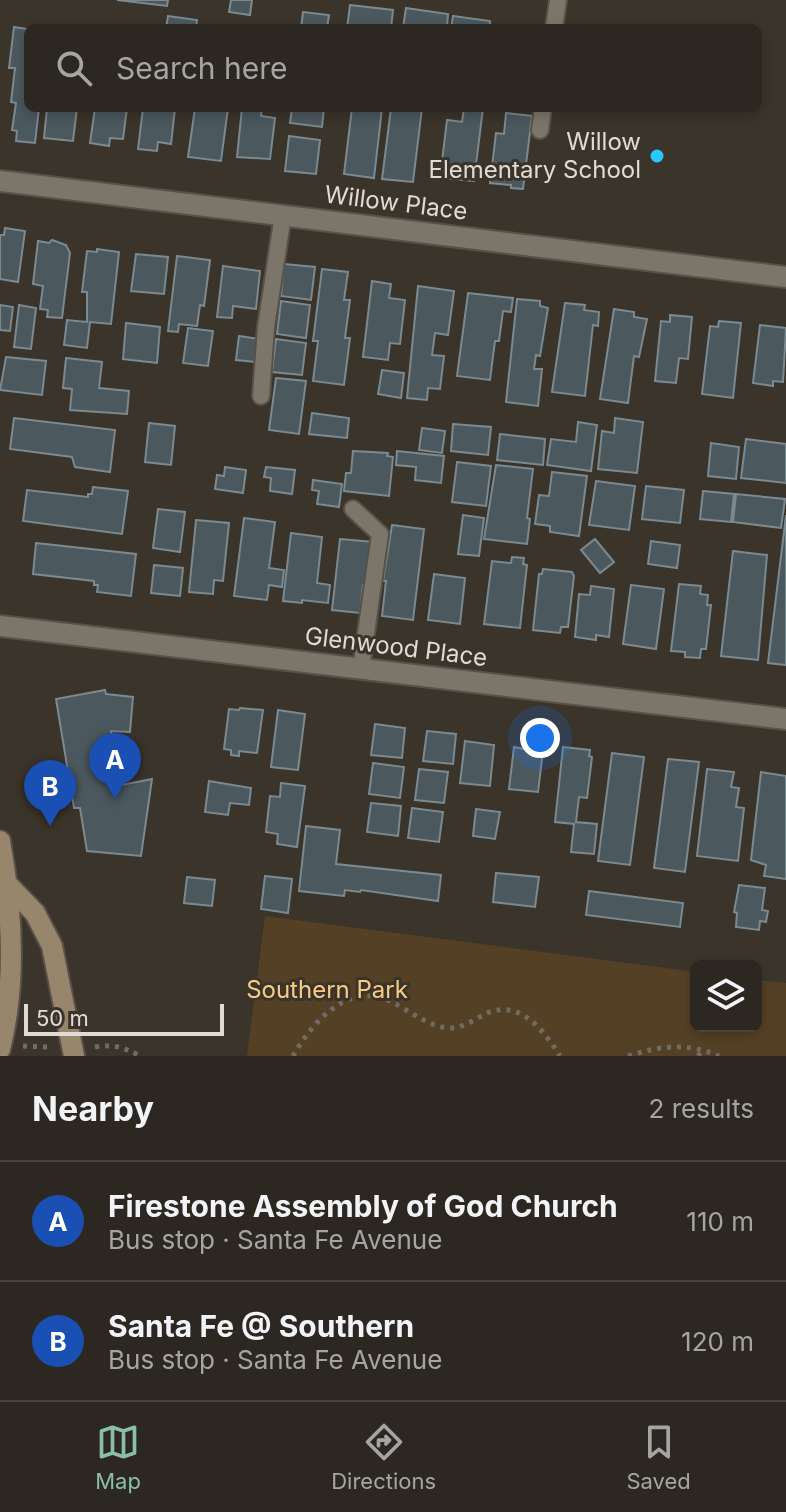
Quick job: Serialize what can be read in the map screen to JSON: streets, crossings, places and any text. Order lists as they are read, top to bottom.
{
  "streets": {
    "street": ["Willow Place", "Glenwood Place"]
  },
  "parks": ["Southern Park"],
  "places": ["Willow Elementary School"],
  "scale_bar": "50 m",
  "page": {
    "search": "Search here",
    "pins": ["A", "B"],
    "scale": "50 m",
    "heading": ["Nearby", "2 results"],
    "list": [
      {
        "mark": "A",
        "name": "Firestone Assembly of God Church",
        "note": "Bus stop · Santa Fe Avenue",
        "value": "110 m"
      },
      {
        "mark": "B",
        "name": "Santa Fe @ Southern",
        "note": "Bus stop · Santa Fe Avenue",
        "value": "120 m"
      }
    ],
    "nav": ["Map", "Directions", "Saved"]
  }
}
